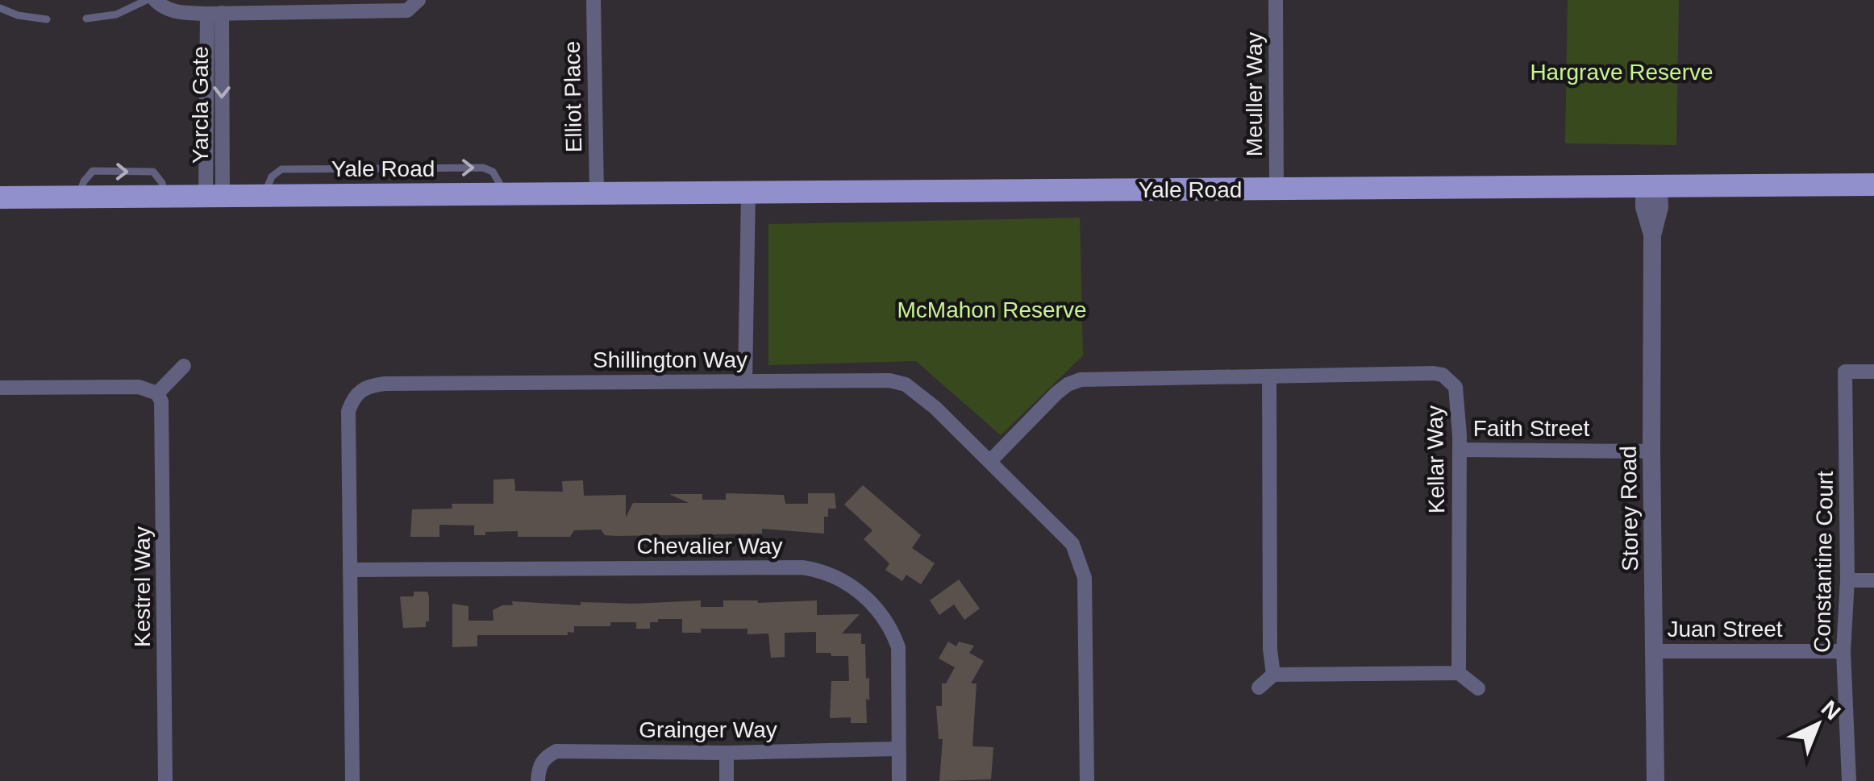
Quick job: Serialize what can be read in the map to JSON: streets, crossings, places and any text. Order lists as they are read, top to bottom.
{
  "streets": {
    "main road": ["Yale Road"],
    "street": [
      "Meuller Way",
      "Elliot Place",
      "Yarcla Gate",
      "Shillington Way",
      "Faith Street",
      "Kellar Way",
      "Storey Road",
      "Chevalier Way",
      "Constantine Court",
      "Kestrel Way",
      "Juan Street",
      "Grainger Way"
    ]
  },
  "crossings": [
    ["Meuller Way", "Yale Road"],
    ["Elliot Place", "Yale Road"],
    ["Yarcla Gate", "Yale Road"],
    ["Yale Road", "Storey Road"],
    ["Shillington Way", "Kellar Way"],
    ["Shillington Way", "Chevalier Way"],
    ["Faith Street", "Kellar Way"],
    ["Faith Street", "Storey Road"],
    ["Storey Road", "Juan Street"],
    ["Chevalier Way", "Grainger Way"],
    ["Constantine Court", "Juan Street"]
  ],
  "parks": ["Hargrave Reserve", "McMahon Reserve"],
  "north": "top right"
}
